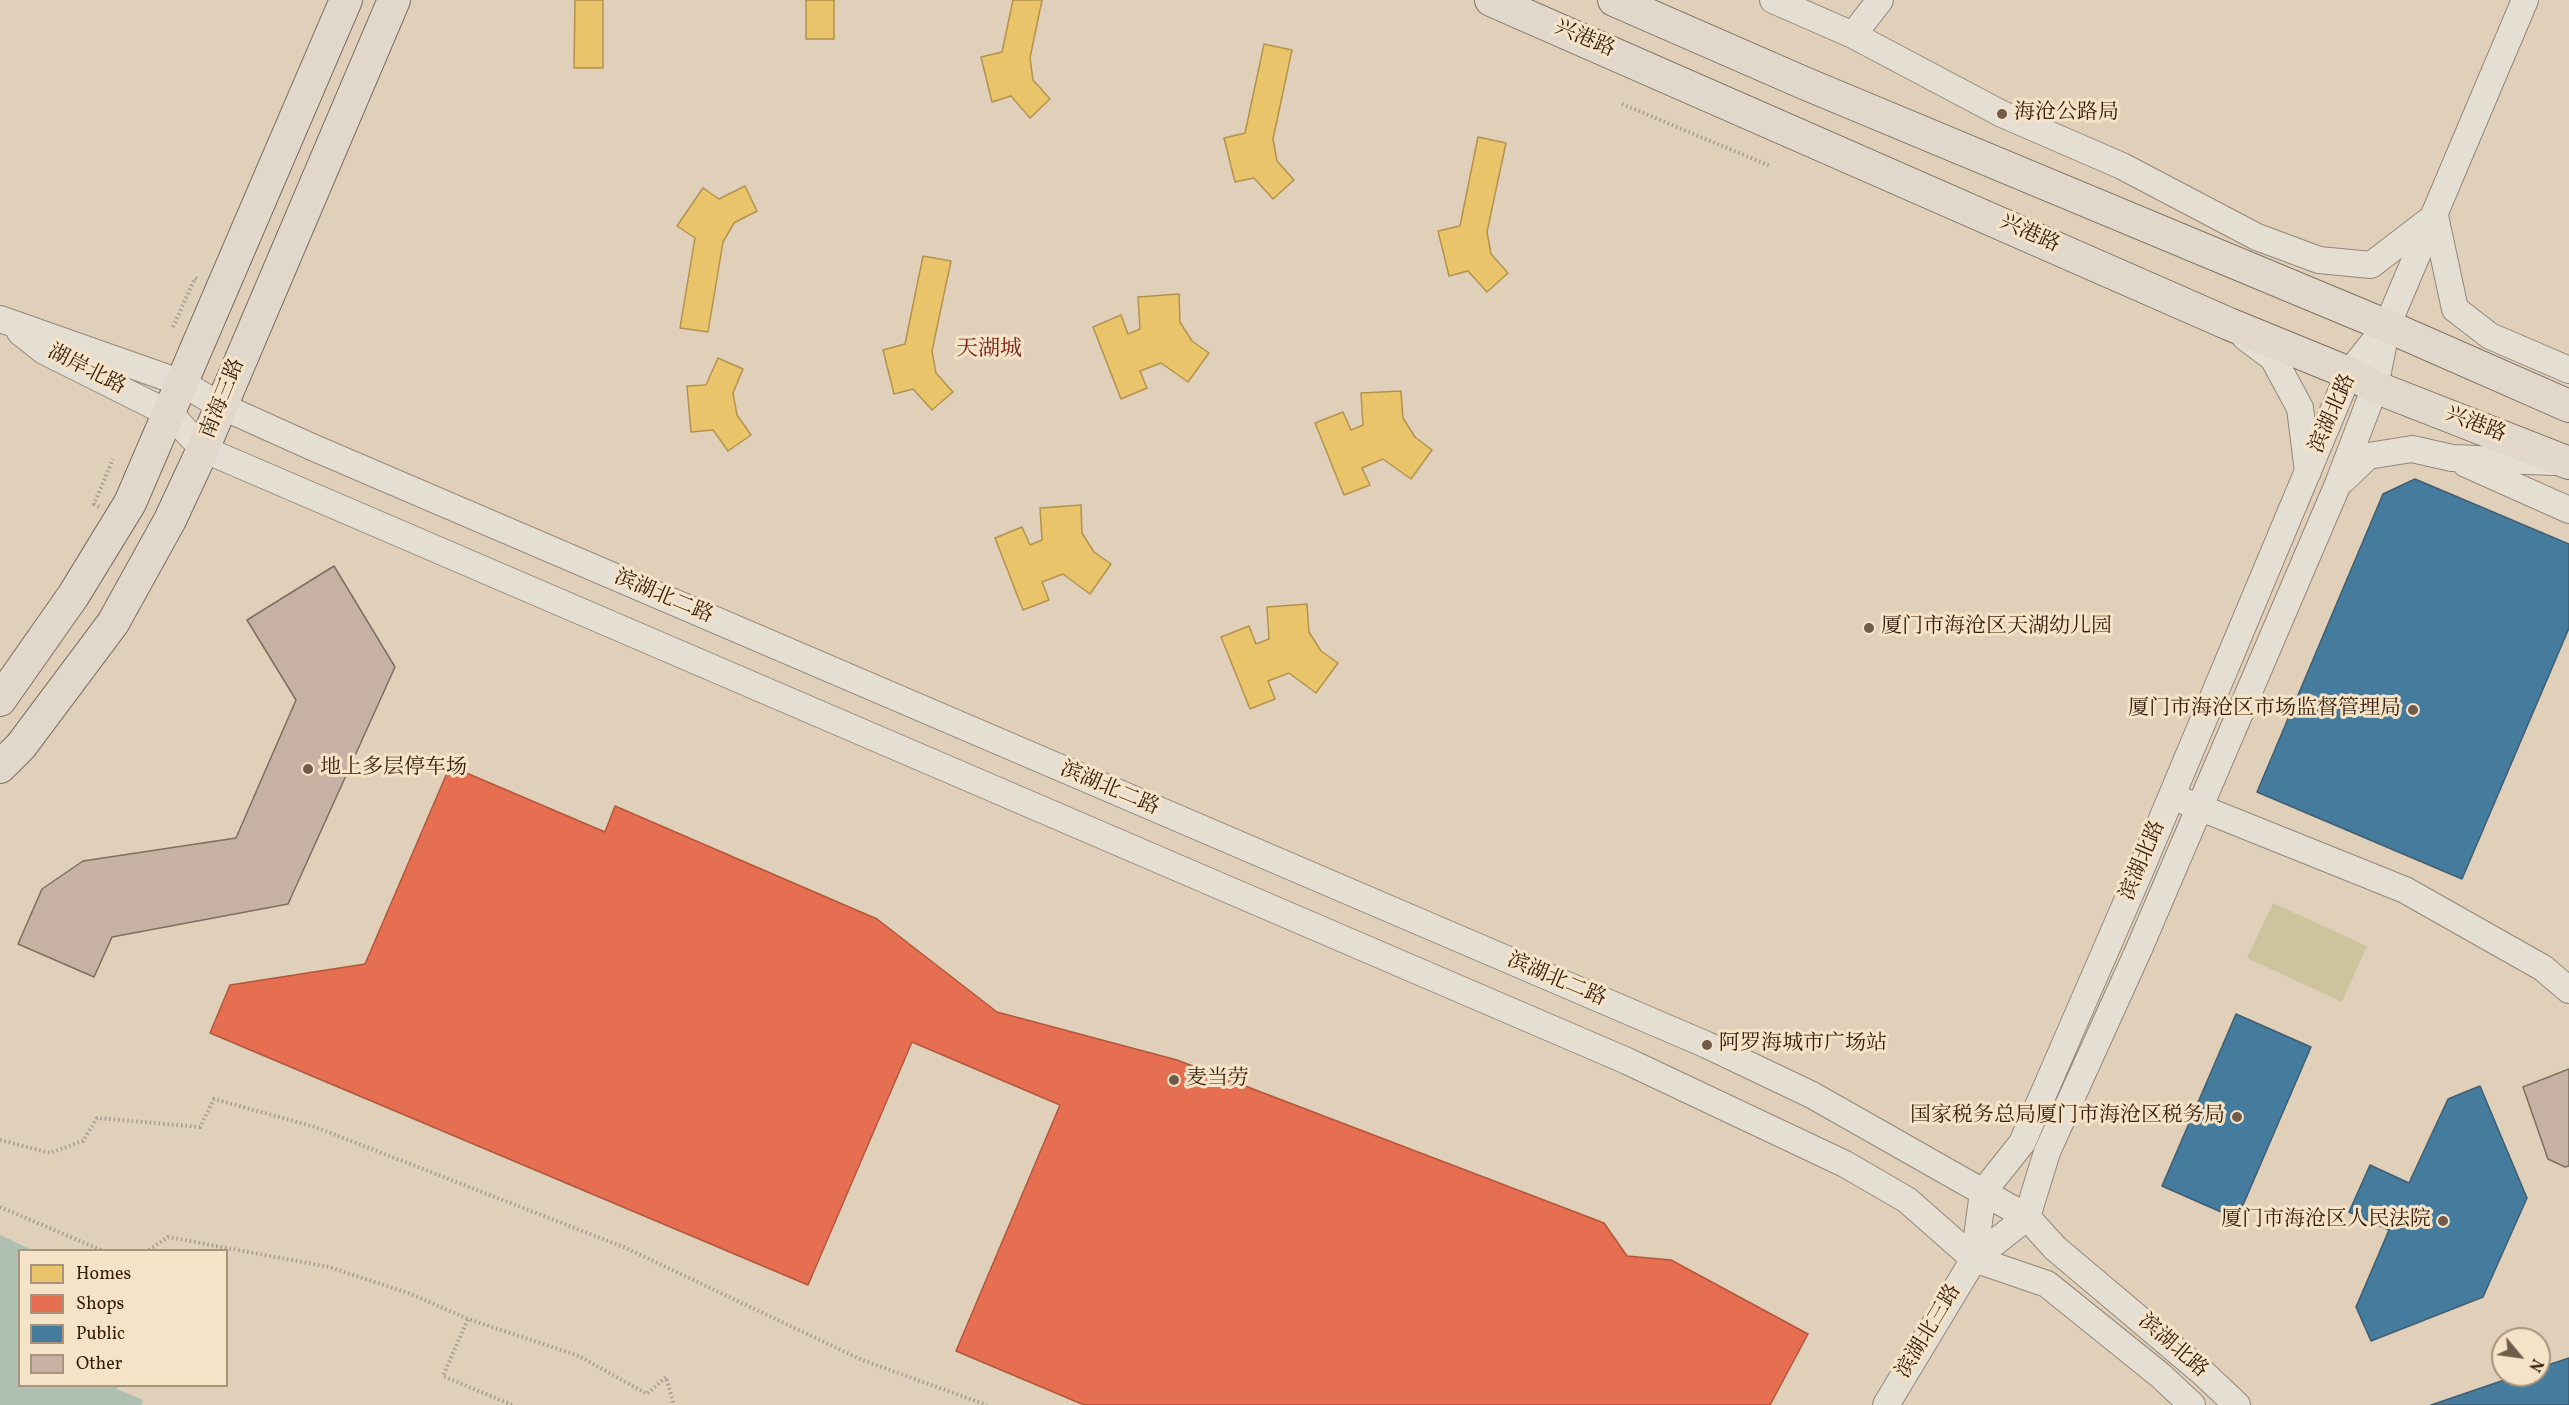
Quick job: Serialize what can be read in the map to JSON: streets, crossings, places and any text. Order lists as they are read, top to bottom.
{
  "streets": {
    "main road": ["兴港路", "南海三路"],
    "street": [
      "湖岸北路",
      "滨湖北路",
      "滨湖北二路",
      "滨湖北三路"
    ]
  },
  "crossings": [
    ["兴港路", "滨湖北路"],
    ["湖岸北路", "滨湖北二路"],
    ["南海三路", "滨湖北二路"],
    ["滨湖北路", "滨湖北二路"],
    ["滨湖北路", "滨湖北三路"]
  ],
  "districts": ["天湖城"],
  "places": [
    "海沧公路局",
    "厦门市海沧区天湖幼儿园",
    "厦门市海沧区市场监督管理局",
    "地上多层停车场",
    "阿罗海城市广场站",
    "麦当劳",
    "国家税务总局厦门市海沧区税务局",
    "厦门市海沧区人民法院"
  ],
  "legend": [
    "Homes",
    "Shops",
    "Public",
    "Other"
  ],
  "north": "bottom right"
}
